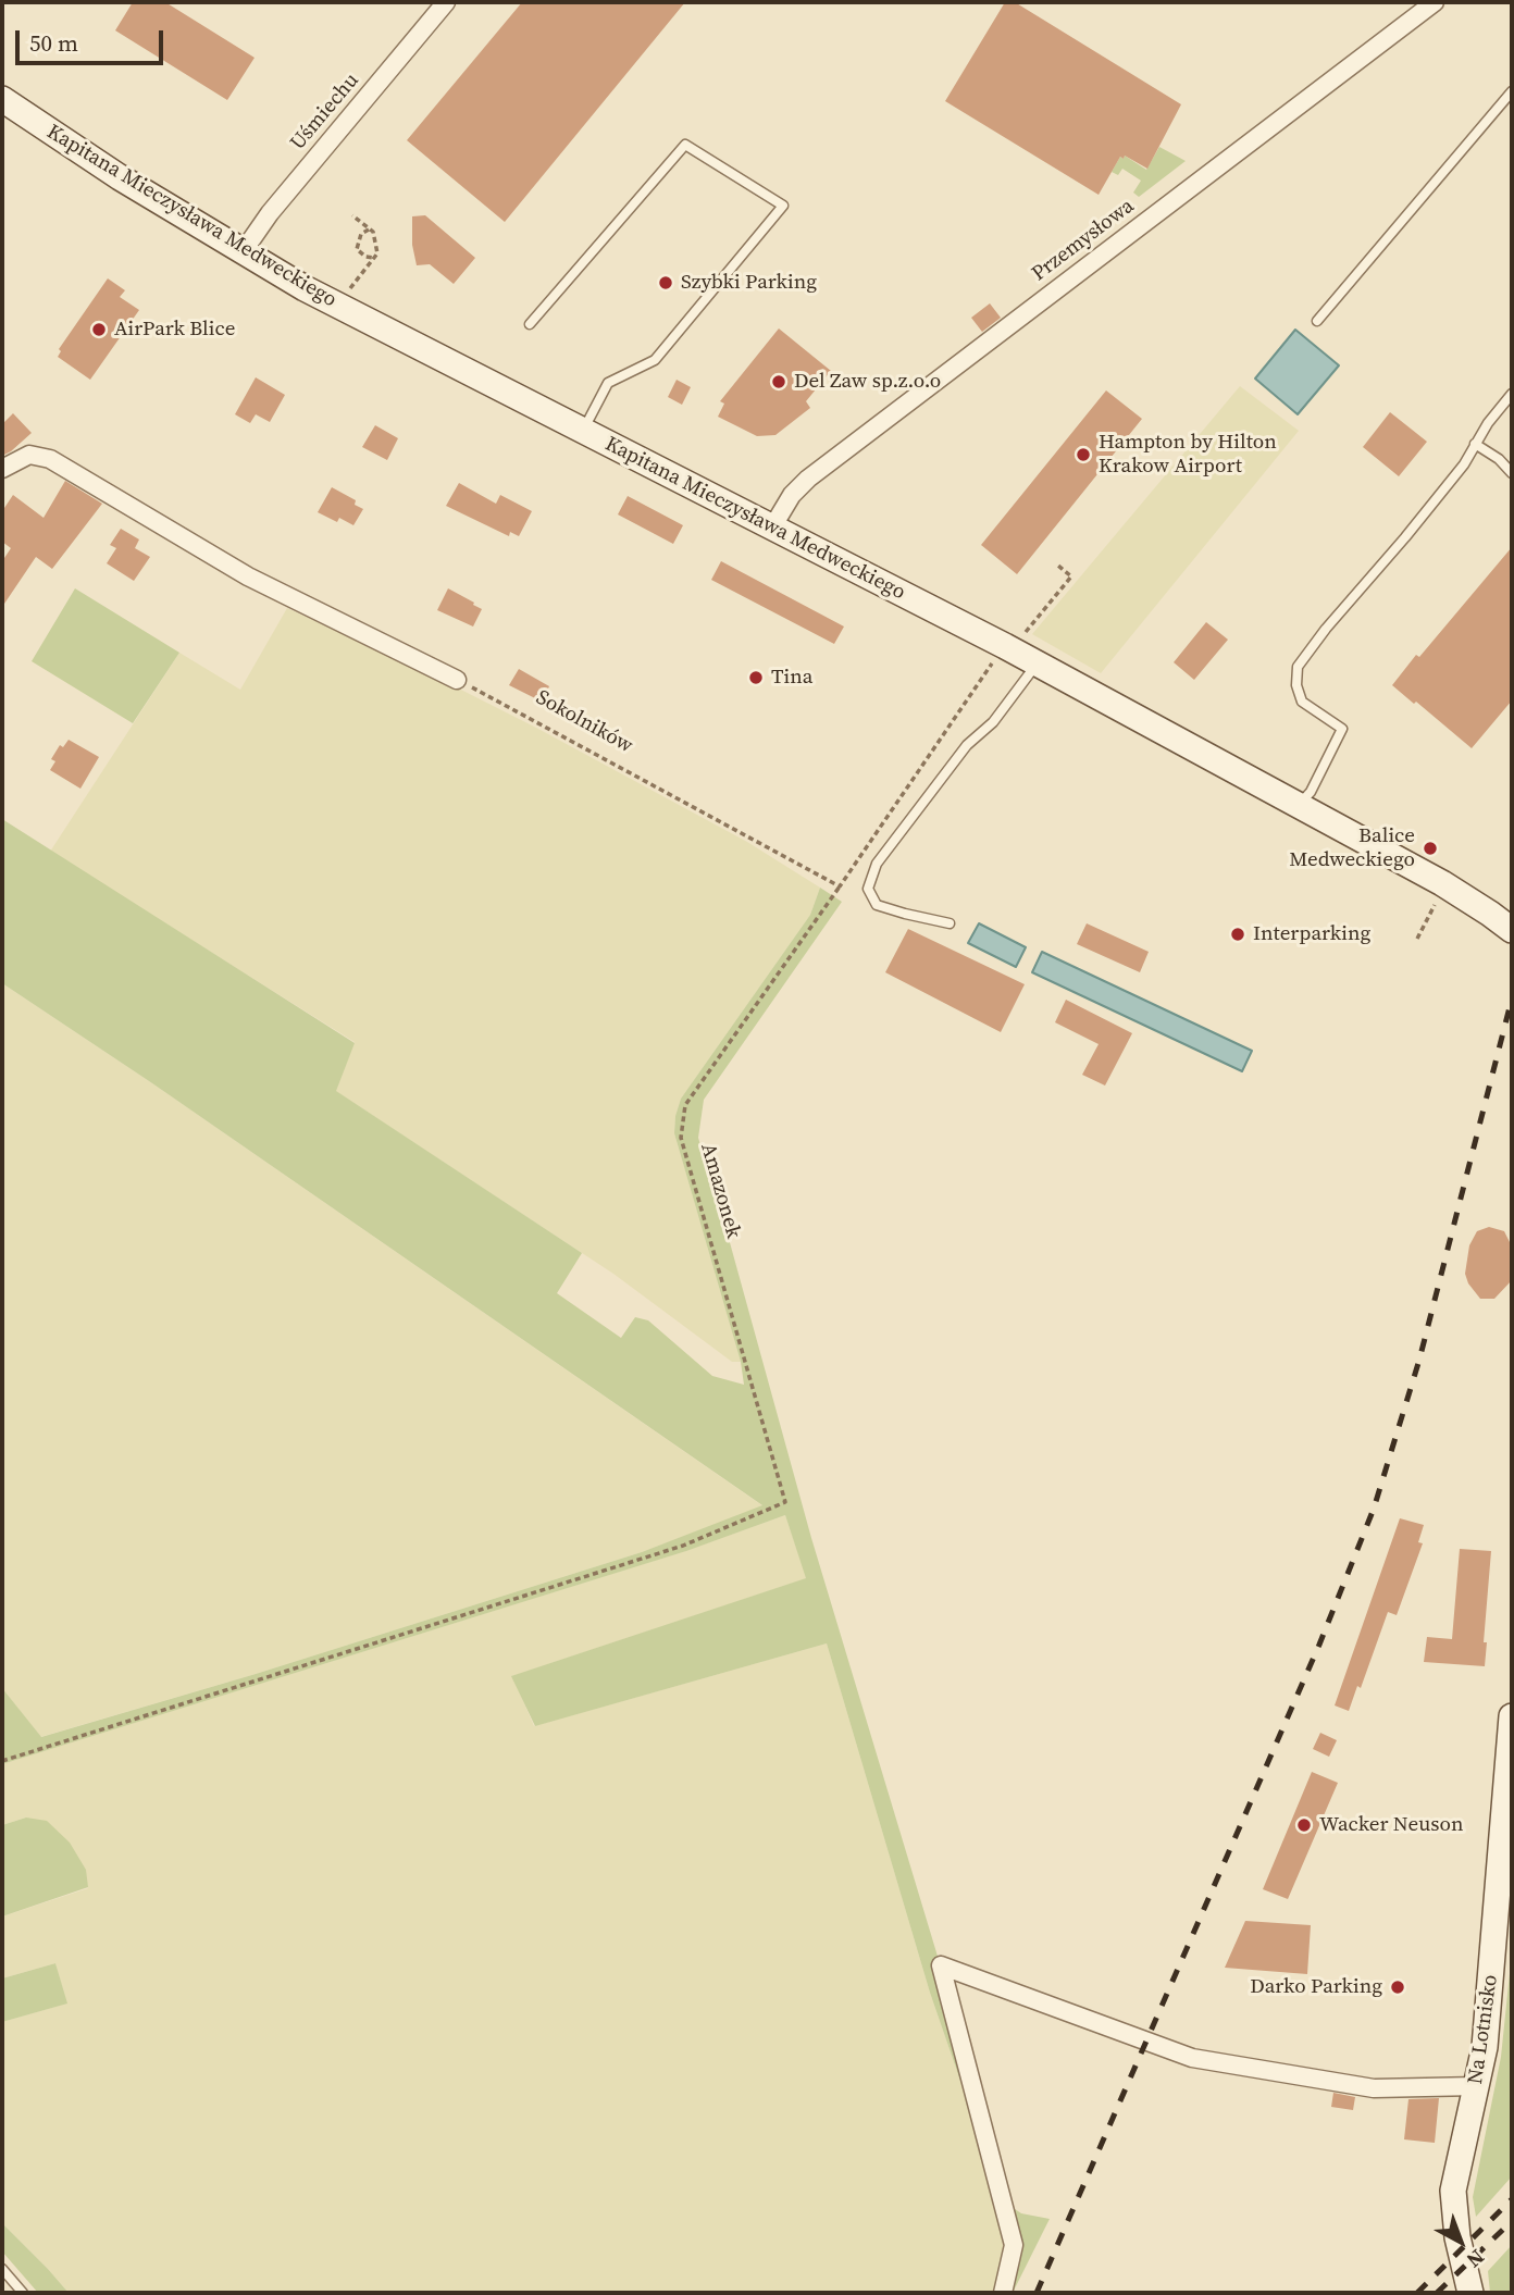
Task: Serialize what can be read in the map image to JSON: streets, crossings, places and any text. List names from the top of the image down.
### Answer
{
  "streets": {
    "main road": ["Kapitana Mieczysława Medweckiego", "Na Lotnisko"],
    "street": ["Uśmiechu", "Przemysłowa"],
    "path": ["Sokolników", "Amazonek"]
  },
  "crossings": [
    ["Uśmiechu", "Kapitana Mieczysława Medweckiego"],
    ["Kapitana Mieczysława Medweckiego", "Przemysłowa"],
    ["Sokolników", "Amazonek"]
  ],
  "places": [
    "Szybki Parking",
    "AirPark Blice",
    "Del Zaw sp.z.o.o",
    "Hampton by Hilton Krakow Airport",
    "Tina",
    "Balice Medweckiego",
    "Interparking",
    "Wacker Neuson",
    "Darko Parking"
  ],
  "scale_bar": "50 m",
  "north": "bottom right"
}
